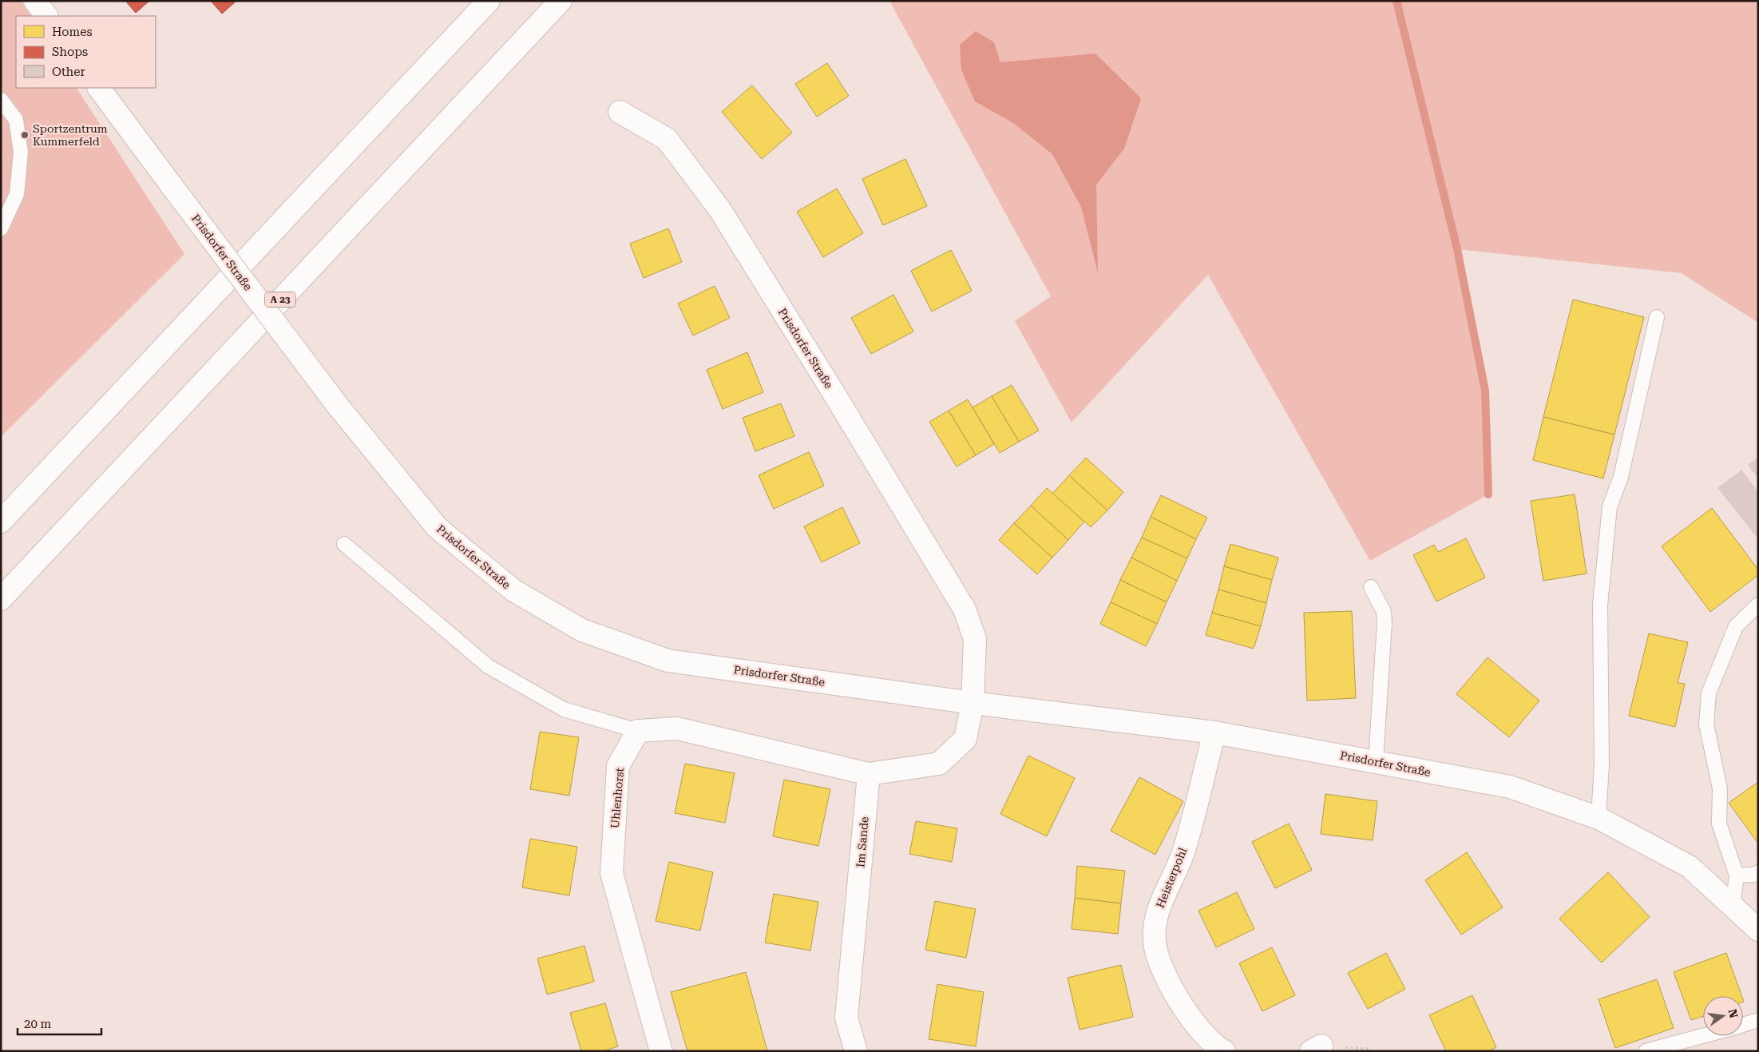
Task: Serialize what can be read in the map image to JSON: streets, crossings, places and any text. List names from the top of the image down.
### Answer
{
  "streets": {
    "main road": [
      "Prisdorfer Straße",
      "A 23",
      "Uhlenhorst",
      "Im Sande",
      "Heisterpohl"
    ]
  },
  "crossings": [
    ["Prisdorfer Straße", "Heisterpohl"]
  ],
  "places": ["Sportzentrum Kummerfeld"],
  "legend": ["Homes", "Shops", "Other"],
  "scale_bar": "20 m",
  "north": "right"
}
